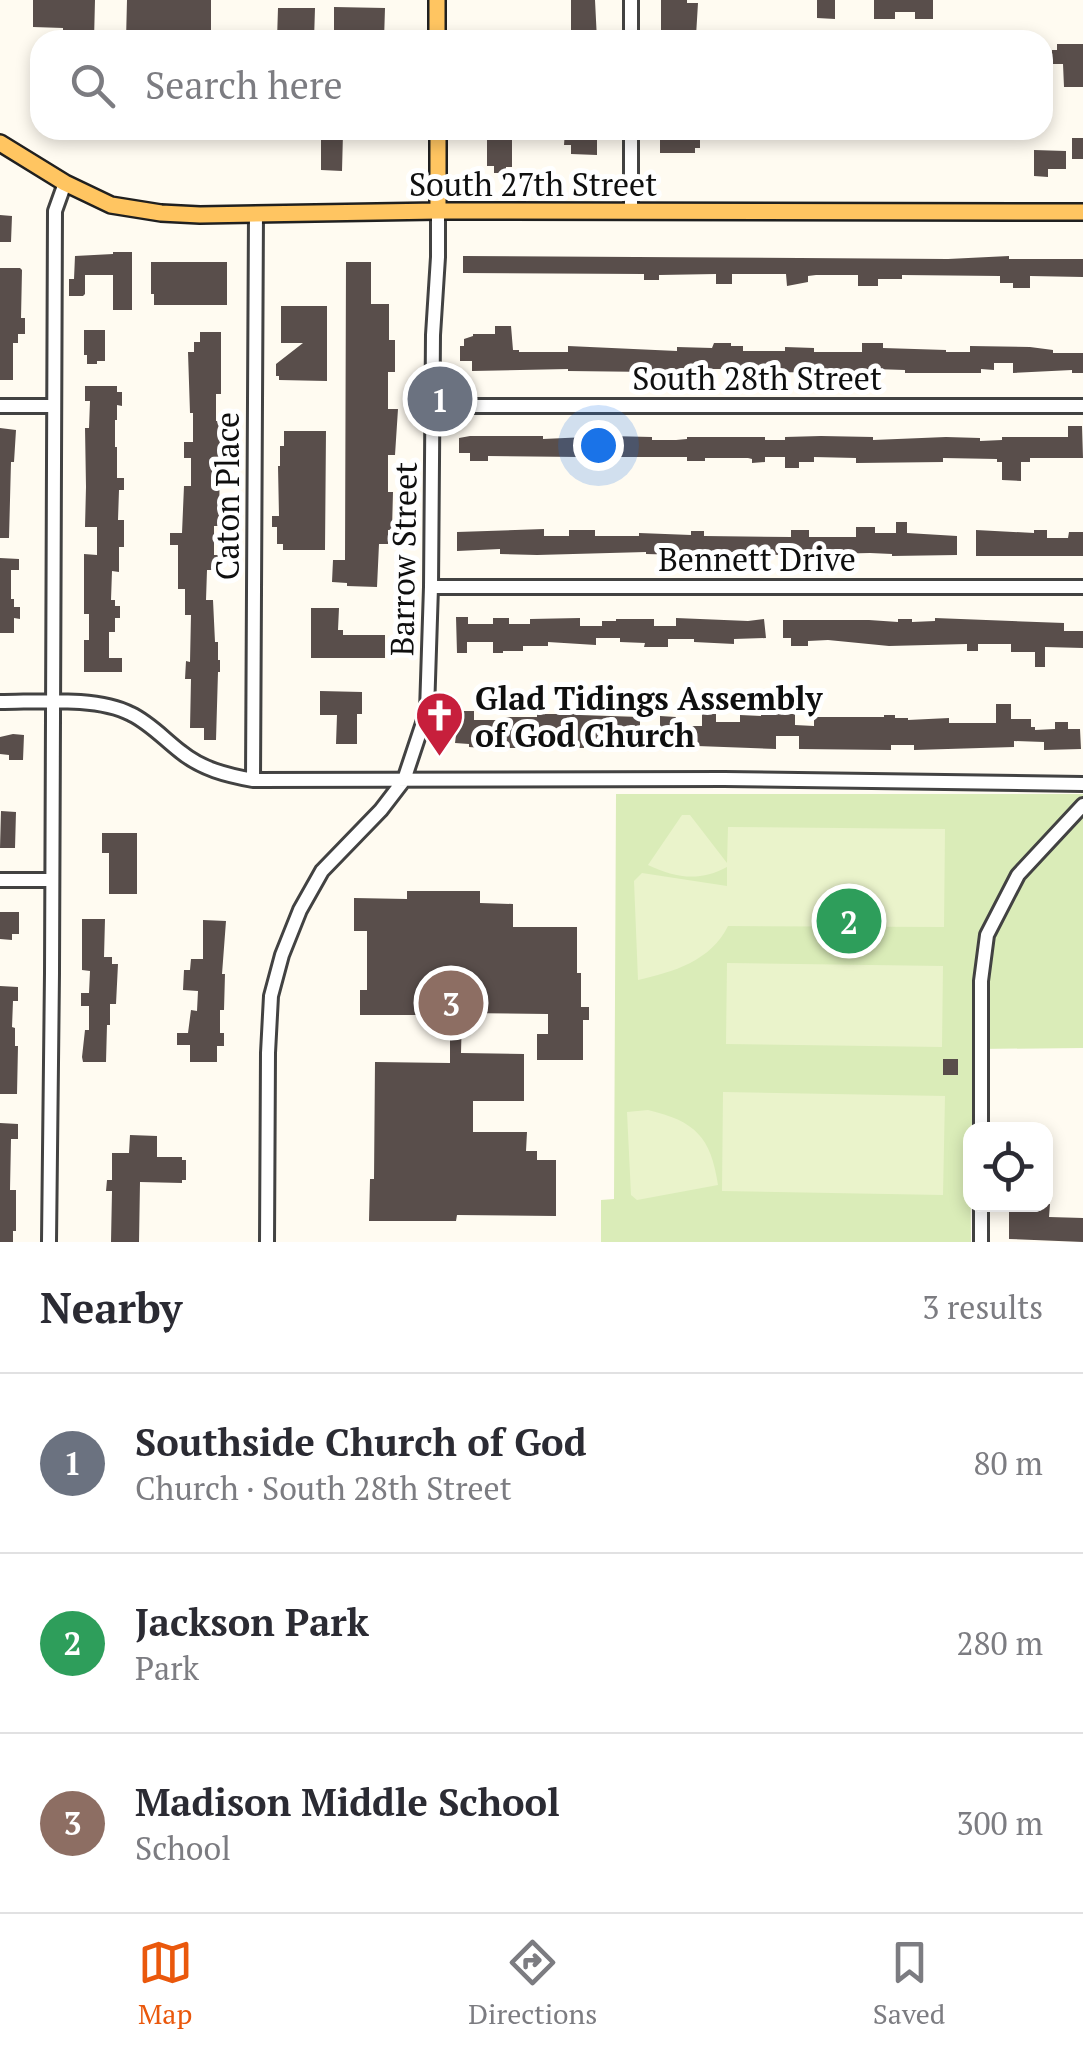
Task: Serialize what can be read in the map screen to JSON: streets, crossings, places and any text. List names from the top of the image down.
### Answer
{
  "streets": {
    "main road": ["South 27th Street", "Barrow Street"],
    "street": ["South 28th Street", "Caton Place", "Bennett Drive"]
  },
  "crossings": [
    ["South 27th Street", "Caton Place"],
    ["South 27th Street", "Barrow Street"],
    ["South 28th Street", "Barrow Street"],
    ["Barrow Street", "Bennett Drive"]
  ],
  "places": {
    "church": ["Glad Tidings Assembly of God Church"]
  },
  "page": {
    "search": "Search here",
    "pins": ["1", "2", "3"],
    "heading": ["Nearby", "3 results"],
    "list": [
      {
        "mark": "1",
        "name": "Southside Church of God",
        "note": "Church · South 28th Street",
        "value": "80 m"
      },
      {
        "mark": "2",
        "name": "Jackson Park",
        "note": "Park",
        "value": "280 m"
      },
      {
        "mark": "3",
        "name": "Madison Middle School",
        "note": "School",
        "value": "300 m"
      }
    ],
    "nav": ["Map", "Directions", "Saved"]
  }
}
